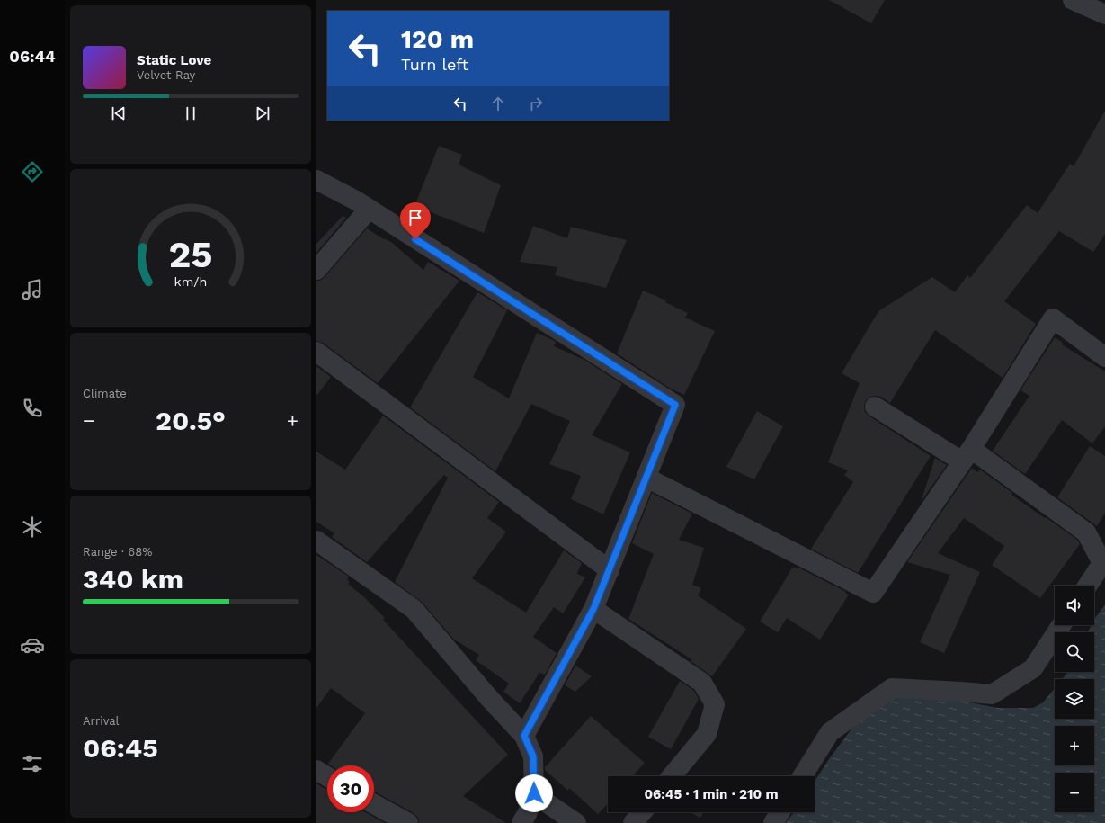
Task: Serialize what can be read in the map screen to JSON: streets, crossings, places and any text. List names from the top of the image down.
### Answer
{
  "page": {
    "tabs": "06:44",
    "turn": ["120 m", "Turn left"],
    "song": ["Static Love", "Velvet Ray"],
    "tile": [
      "Climate",
      ["Range · 68%", "340 km"],
      ["Arrival", "06:45"]
    ],
    "heat": ["−", "20.5°", "+"],
    "map_buttons": ["+", "−"],
    "limit": "30",
    "trip": "06:45 · 1 min · 210 m",
    "gauge": ["25", "km/h"]
  }
}
